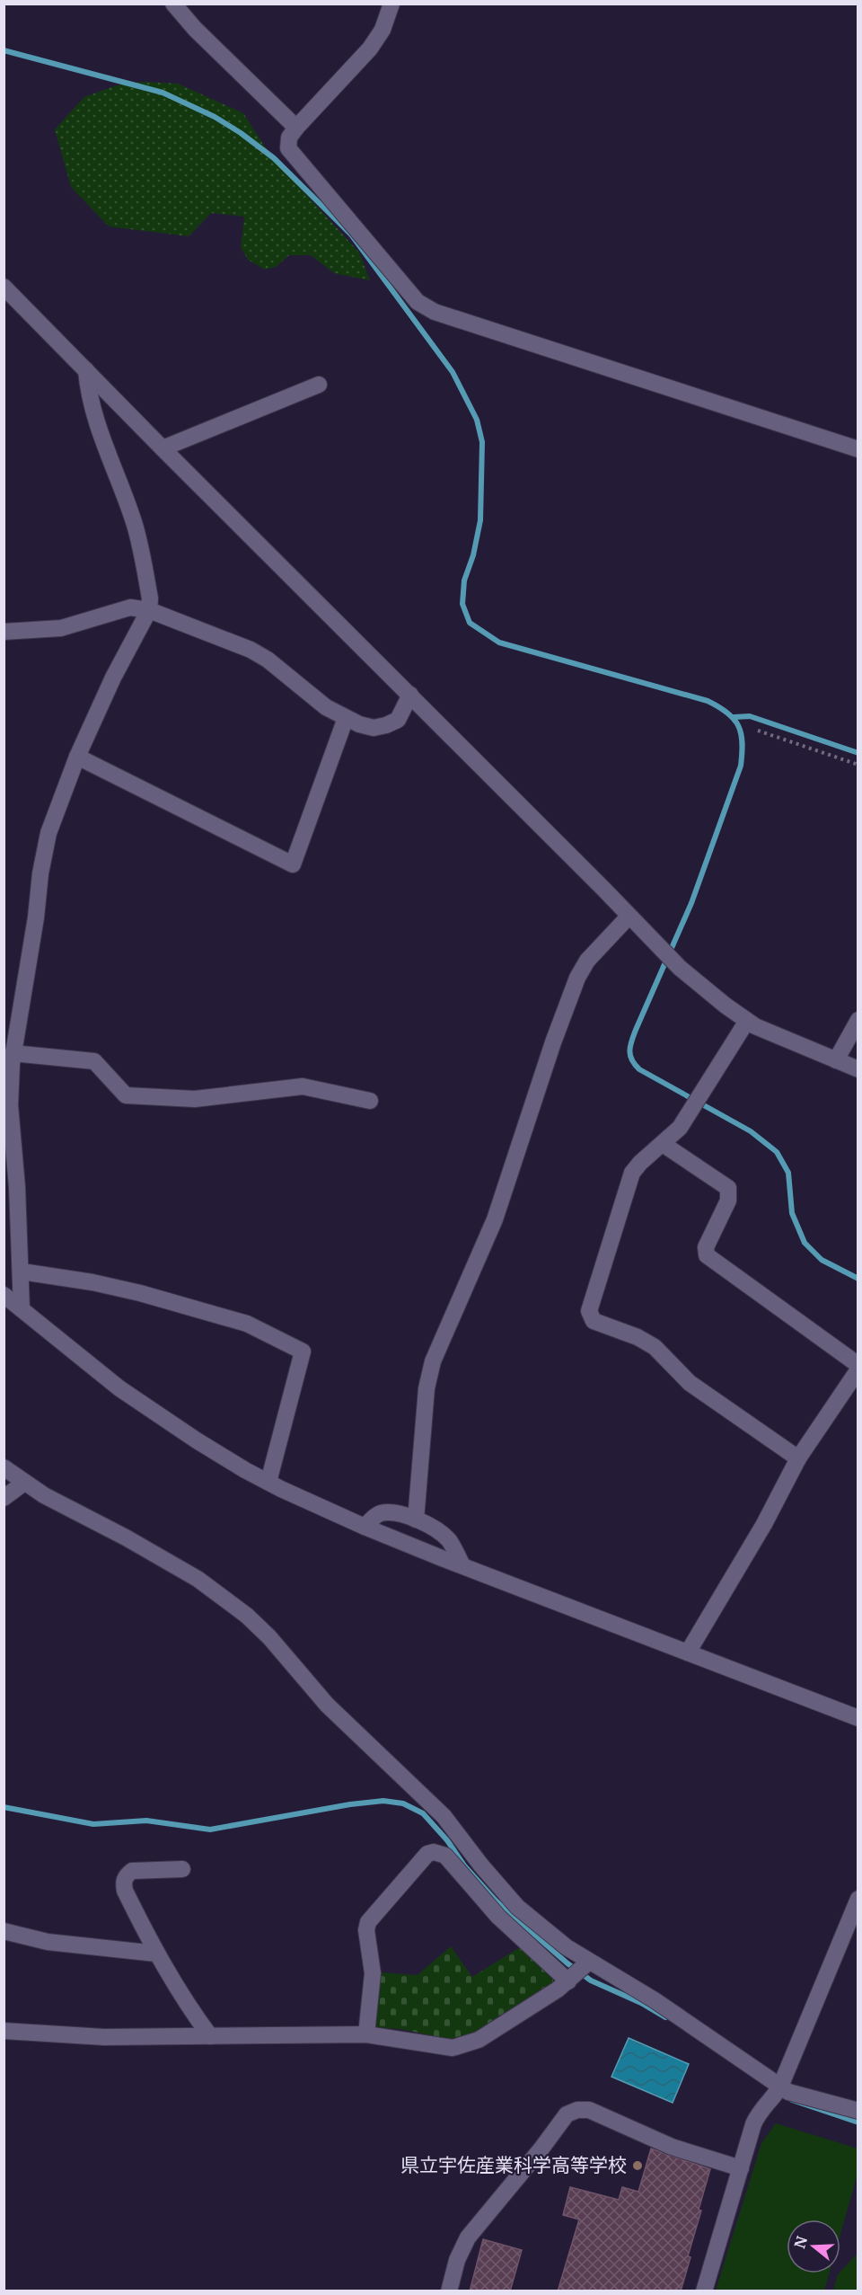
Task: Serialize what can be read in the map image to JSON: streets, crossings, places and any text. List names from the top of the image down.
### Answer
{
  "places": ["県立宇佐産業科学高等学校"],
  "north": "left"
}
